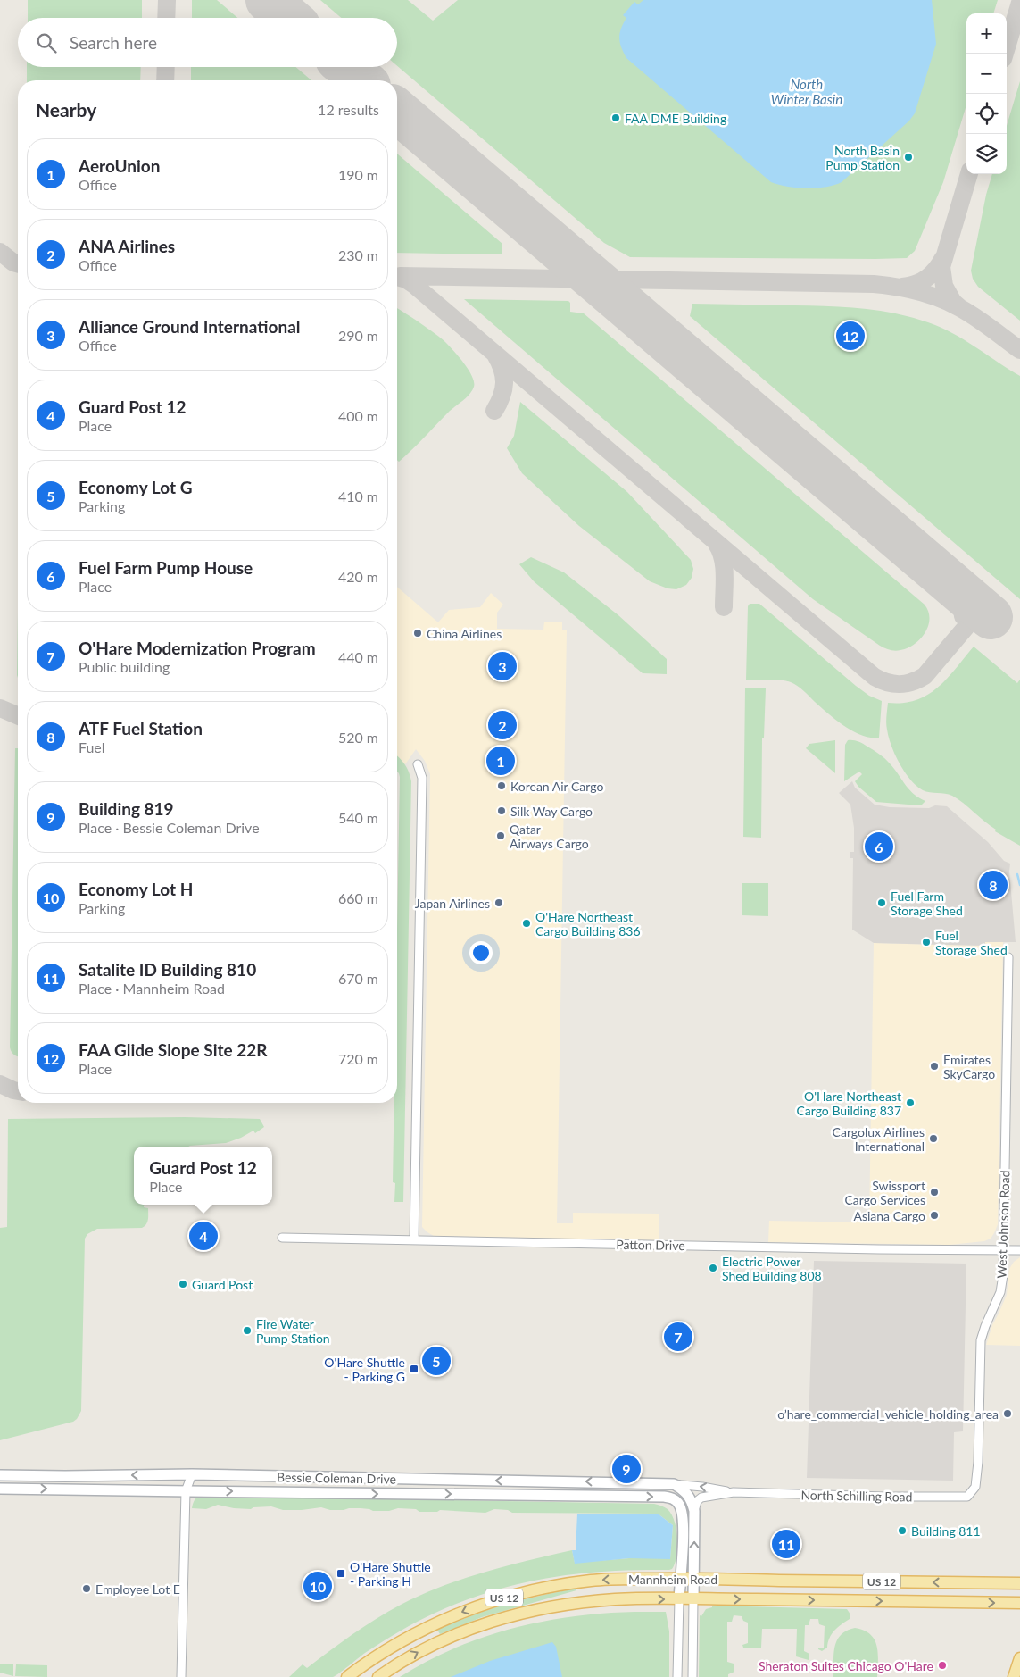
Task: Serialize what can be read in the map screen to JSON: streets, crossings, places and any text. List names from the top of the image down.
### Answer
{
  "streets": {
    "main road": ["Mannheim Road", "US 12"],
    "street": [
      "West Johnson Road",
      "Patton Drive",
      "Bessie Coleman Drive",
      "North Schilling Road"
    ]
  },
  "crossings": [
    ["West Johnson Road", "Patton Drive"],
    ["West Johnson Road", "North Schilling Road"],
    ["Bessie Coleman Drive", "North Schilling Road"],
    ["Bessie Coleman Drive", "Mannheim Road"]
  ],
  "water": ["North Winter Basin"],
  "places": {
    "other": [
      "FAA DME Building",
      "North Basin Pump Station",
      "China Airlines",
      "Korean Air Cargo",
      "Silk Way Cargo",
      "Qatar Airways Cargo",
      "Japan Airlines",
      "Fuel Farm Storage Shed",
      "O'Hare Northeast Cargo Building 836",
      "Fuel Storage Shed",
      "Emirates SkyCargo",
      "O'Hare Northeast Cargo Building 837",
      "Cargolux Airlines International",
      "Swissport Cargo Services",
      "Asiana Cargo",
      "Electric Power Shed Building 808",
      "Guard Post",
      "Fire Water Pump Station",
      "o’hare_commercial_vehicle_holding_area",
      "Building 811",
      "Employee Lot E",
      "Sheraton Suites Chicago O'Hare"
    ],
    "transit": ["O'Hare Shuttle - Parking G", "O'Hare Shuttle - Parking H"]
  },
  "page": {
    "map_buttons": ["+", "−"],
    "search": "Search here",
    "heading": ["Nearby", "12 results"],
    "list": [
      {
        "mark": "1",
        "name": "AeroUnion",
        "note": "Office",
        "value": "190 m"
      },
      {
        "mark": "2",
        "name": "ANA Airlines",
        "note": "Office",
        "value": "230 m"
      },
      {
        "mark": "3",
        "name": "Alliance Ground International",
        "note": "Office",
        "value": "290 m"
      },
      {
        "mark": "4",
        "name": "Guard Post 12",
        "note": "Place",
        "value": "400 m"
      },
      {
        "mark": "5",
        "name": "Economy Lot G",
        "note": "Parking",
        "value": "410 m"
      },
      {
        "mark": "6",
        "name": "Fuel Farm Pump House",
        "note": "Place",
        "value": "420 m"
      },
      {
        "mark": "7",
        "name": "O'Hare Modernization Program",
        "note": "Public building",
        "value": "440 m"
      },
      {
        "mark": "8",
        "name": "ATF Fuel Station",
        "note": "Fuel",
        "value": "520 m"
      },
      {
        "mark": "9",
        "name": "Building 819",
        "note": "Place · Bessie Coleman Drive",
        "value": "540 m"
      },
      {
        "mark": "10",
        "name": "Economy Lot H",
        "note": "Parking",
        "value": "660 m"
      },
      {
        "mark": "11",
        "name": "Satalite ID Building 810",
        "note": "Place · Mannheim Road",
        "value": "670 m"
      },
      {
        "mark": "12",
        "name": "FAA Glide Slope Site 22R",
        "note": "Place",
        "value": "720 m"
      }
    ],
    "pins": [
      "12",
      "3",
      "2",
      "1",
      "6",
      "8",
      "4",
      "7",
      "5",
      "9",
      "11",
      "10"
    ],
    "popup": ["Guard Post 12", "Place"]
  }
}
